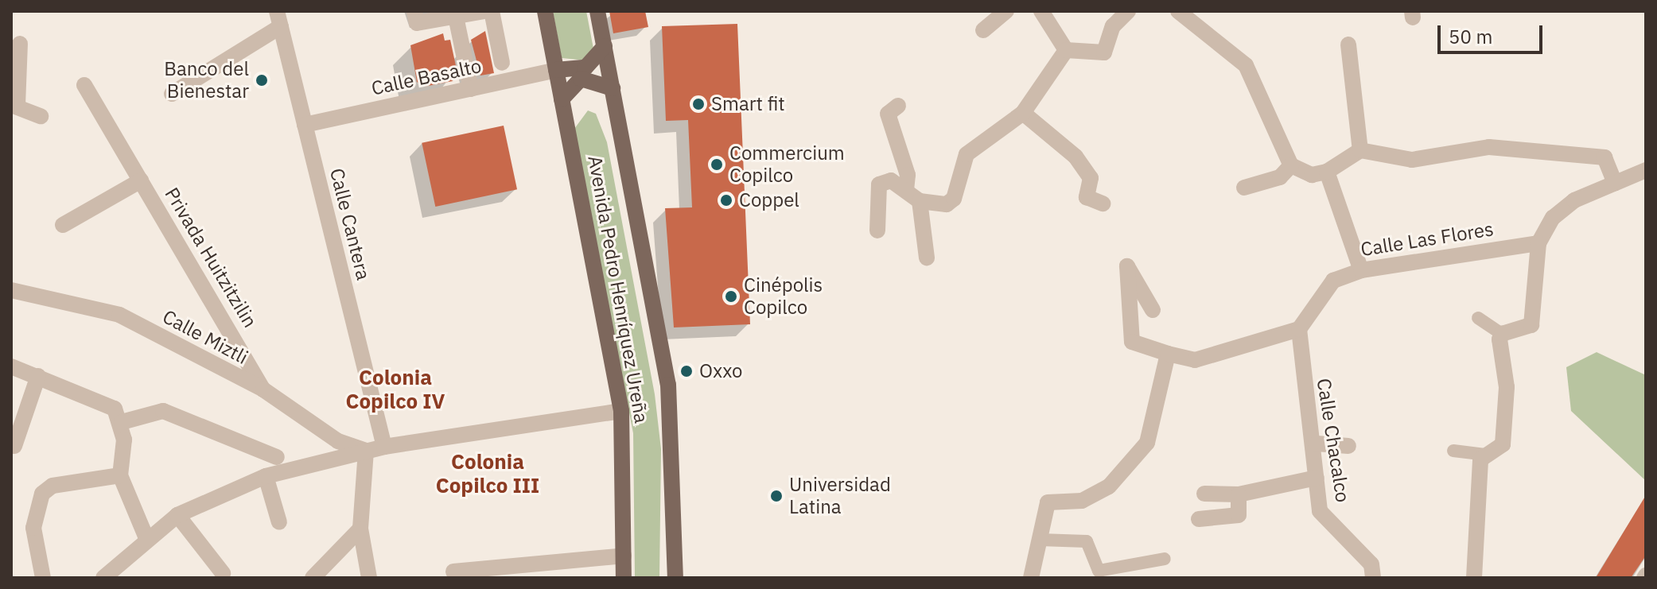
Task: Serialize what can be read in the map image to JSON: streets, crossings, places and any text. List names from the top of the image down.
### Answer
{
  "streets": {
    "main road": ["Avenida Pedro Henríquez Ureña"],
    "street": [
      "Calle Basalto",
      "Calle Cantera",
      "Calle Las Flores",
      "Privada Huitzitzilin",
      "Calle Miztli",
      "Calle Chacalco"
    ]
  },
  "crossings": [
    ["Calle Basalto", "Calle Cantera"],
    ["Calle Basalto", "Avenida Pedro Henríquez Ureña"],
    ["Calle Las Flores", "Calle Chacalco"],
    ["Privada Huitzitzilin", "Calle Miztli"]
  ],
  "districts": ["Colonia Copilco IV", "Colonia Copilco III"],
  "places": [
    "Banco del Bienestar",
    "Smart fit",
    "Commercium Copilco",
    "Coppel",
    "Cinépolis Copilco",
    "Oxxo",
    "Universidad Latina"
  ],
  "scale_bar": "50 m"
}
